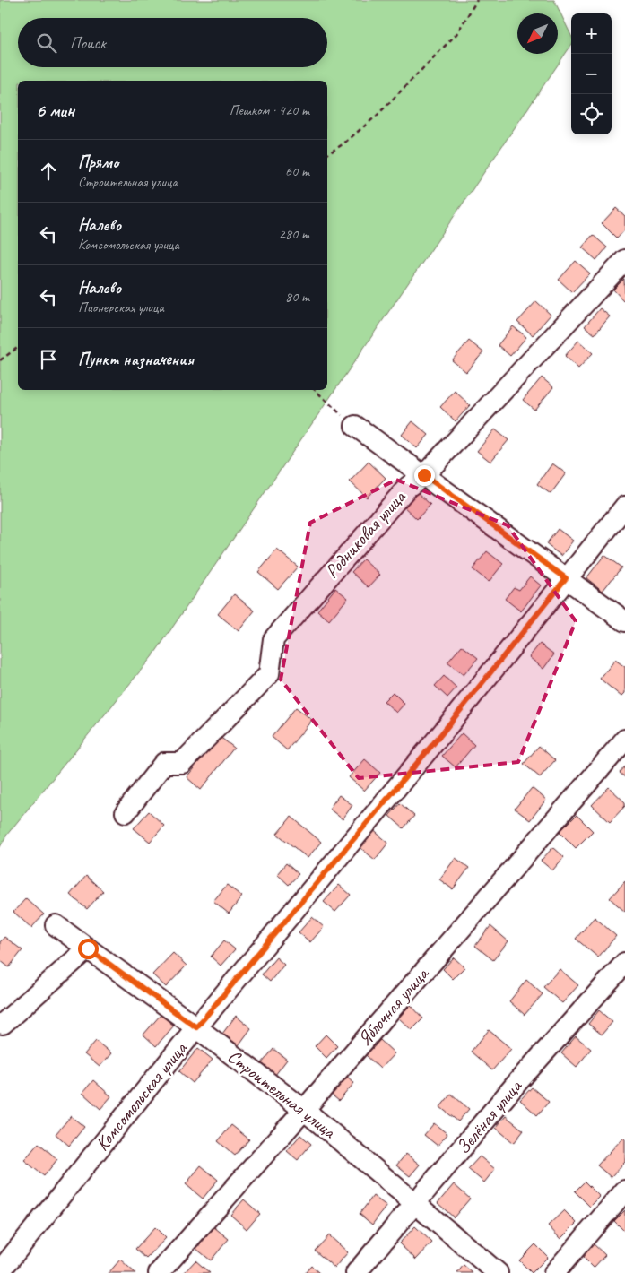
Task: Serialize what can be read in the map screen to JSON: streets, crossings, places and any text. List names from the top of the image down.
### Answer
{
  "streets": {
    "street": [
      "Родниковая улица",
      "Яблочная улица",
      "Строительная улица",
      "Комсомольская улица",
      "Зелёная улица"
    ]
  },
  "crossings": [
    ["Яблочная улица", "Строительная улица"],
    ["Строительная улица", "Комсомольская улица"],
    ["Строительная улица", "Зелёная улица"]
  ],
  "north": "bottom left",
  "page": {
    "map_buttons": ["+", "−"],
    "search": "Поиск",
    "heading": ["6 мин", "Пешком · 420 m"],
    "list": [
      ["Прямо", "Строительная улица", "60 m"],
      ["Налево", "Комсомольская улица", "280 m"],
      ["Налево", "Пионерская улица", "80 m"],
      "Пункт назначения"
    ]
  }
}
